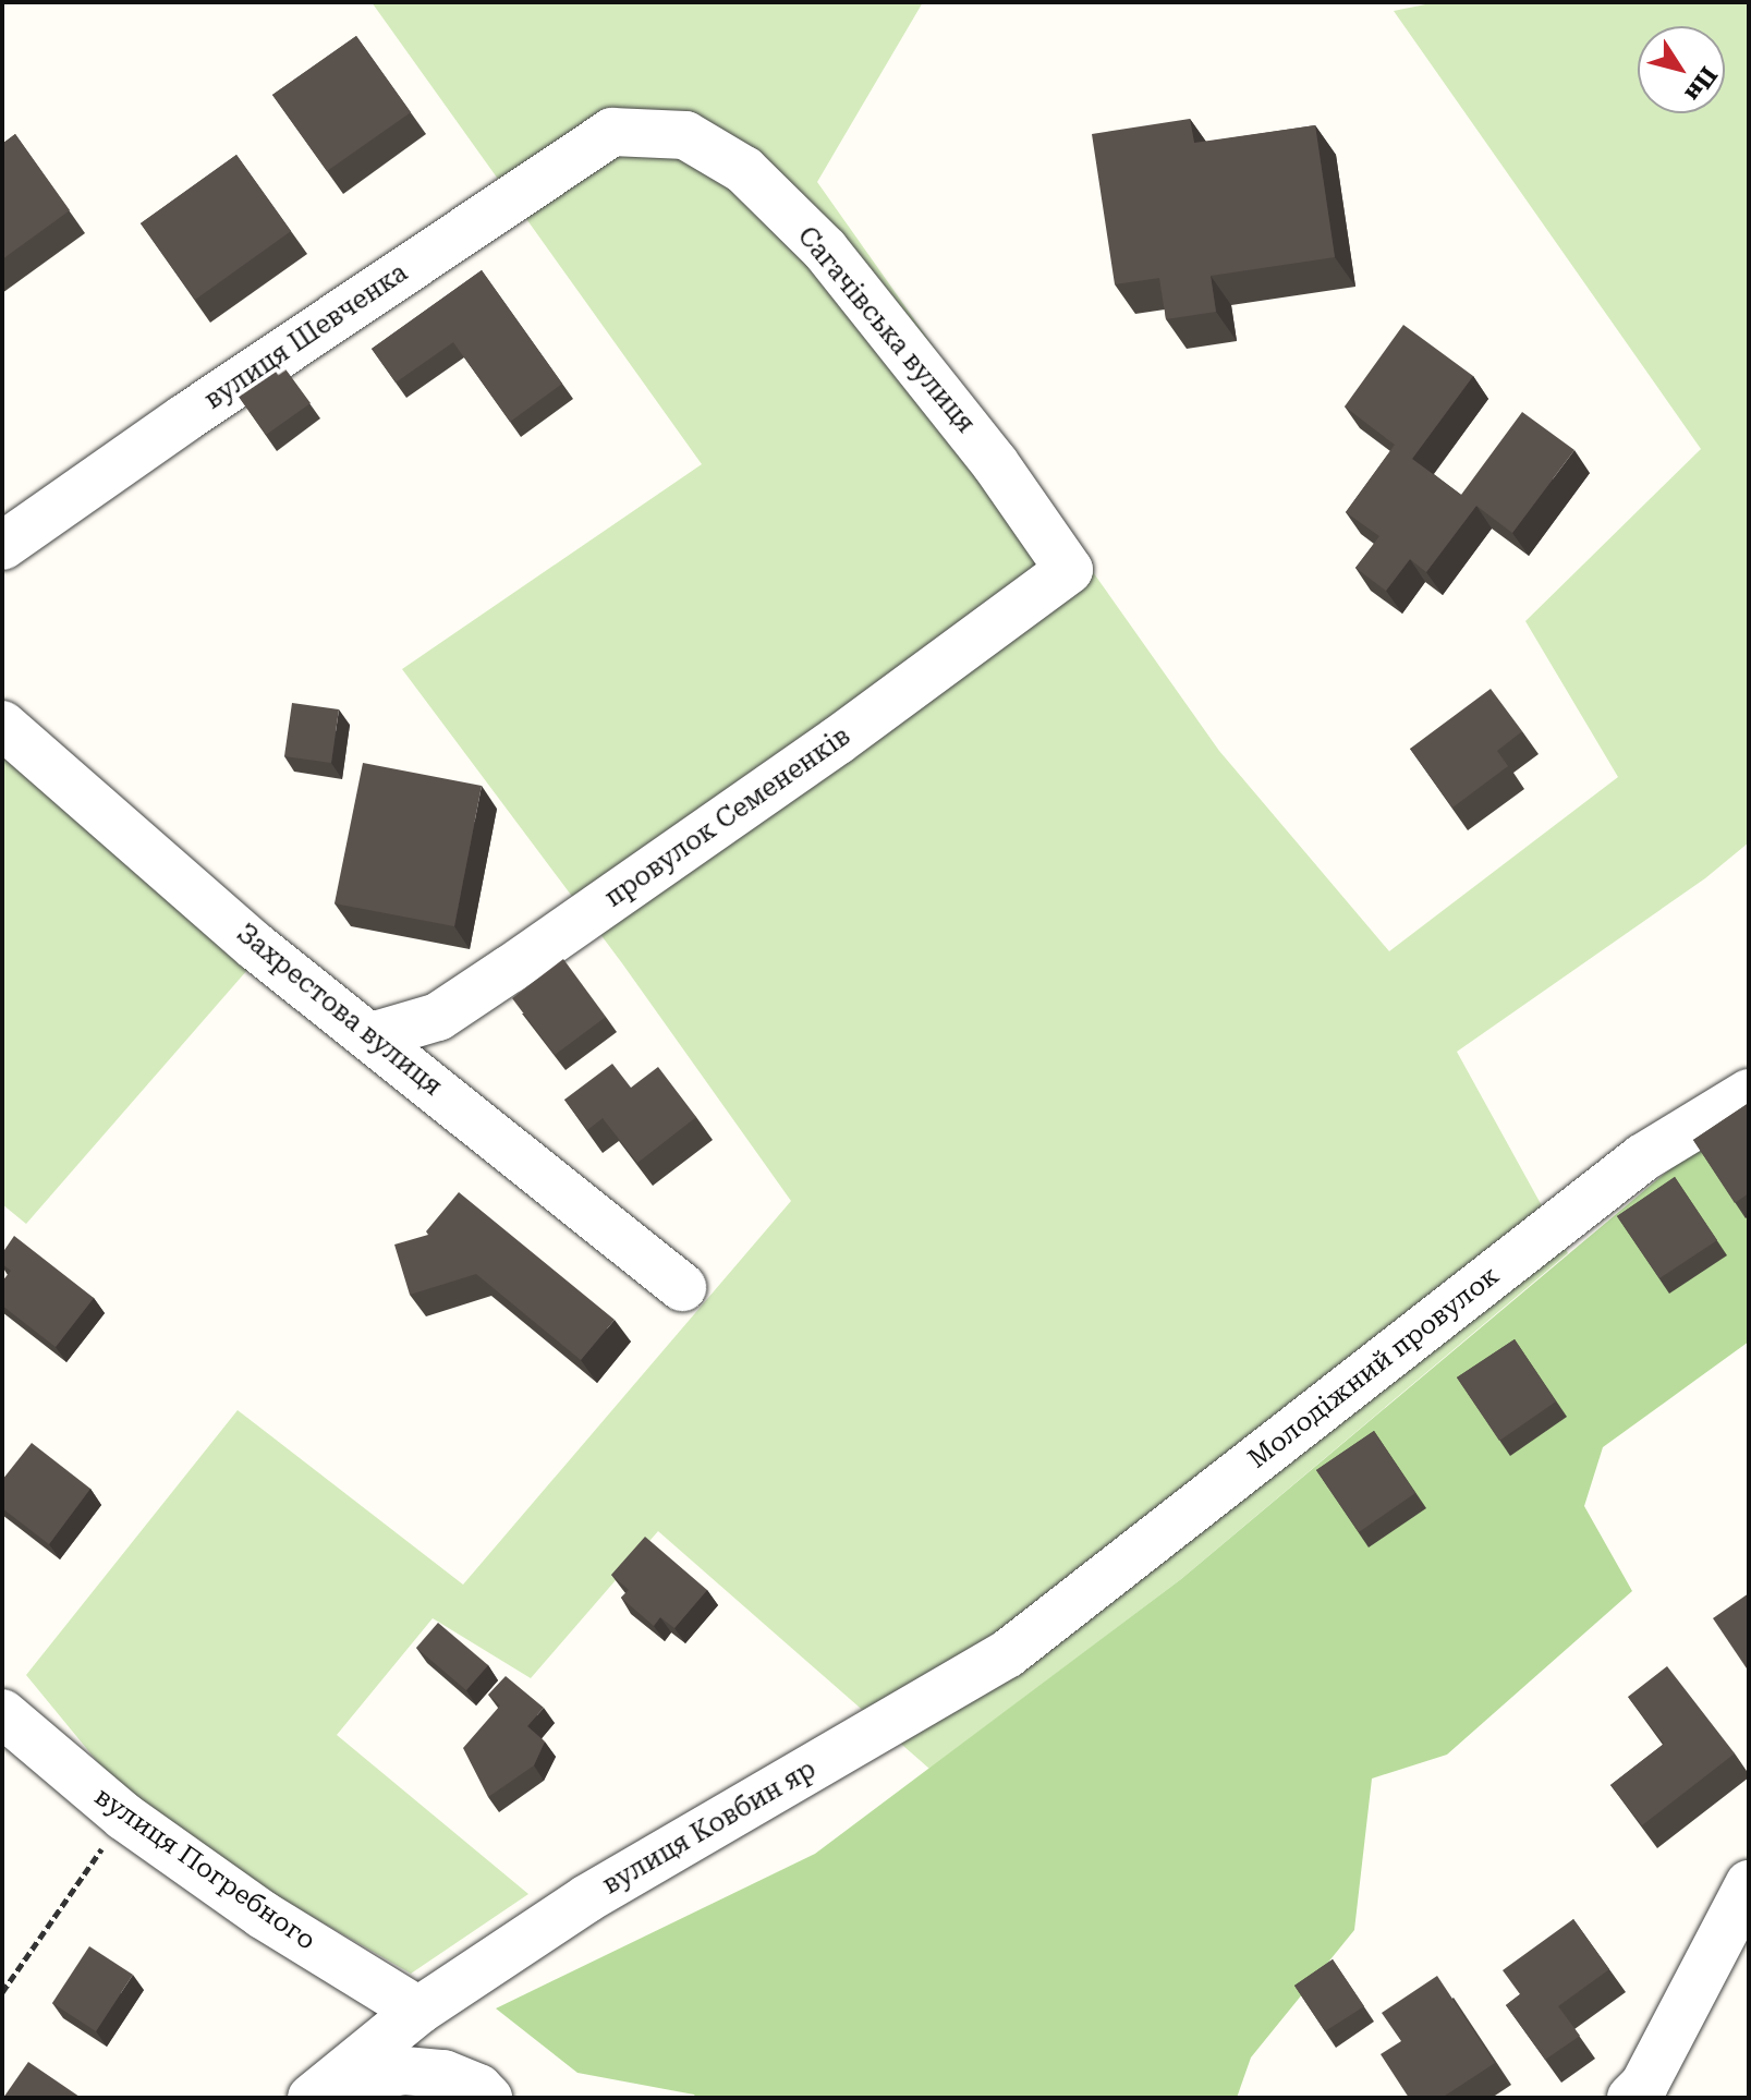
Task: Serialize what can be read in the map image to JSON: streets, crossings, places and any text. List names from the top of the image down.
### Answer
{
  "streets": {
    "street": [
      "Сагачівська вулиця",
      "вулиця Шевченка",
      "провулок Семененків",
      "Захрестова вулиця",
      "Молодіжний провулок",
      "вулиця Ковбин яр",
      "вулиця Погребного"
    ]
  },
  "crossings": [
    ["Сагачівська вулиця", "вулиця Шевченка"],
    ["Сагачівська вулиця", "провулок Семененків"],
    ["провулок Семененків", "Захрестова вулиця"],
    ["Молодіжний провулок", "вулиця Ковбин яр"],
    ["вулиця Ковбин яр", "вулиця Погребного"]
  ],
  "north": "bottom right"
}
